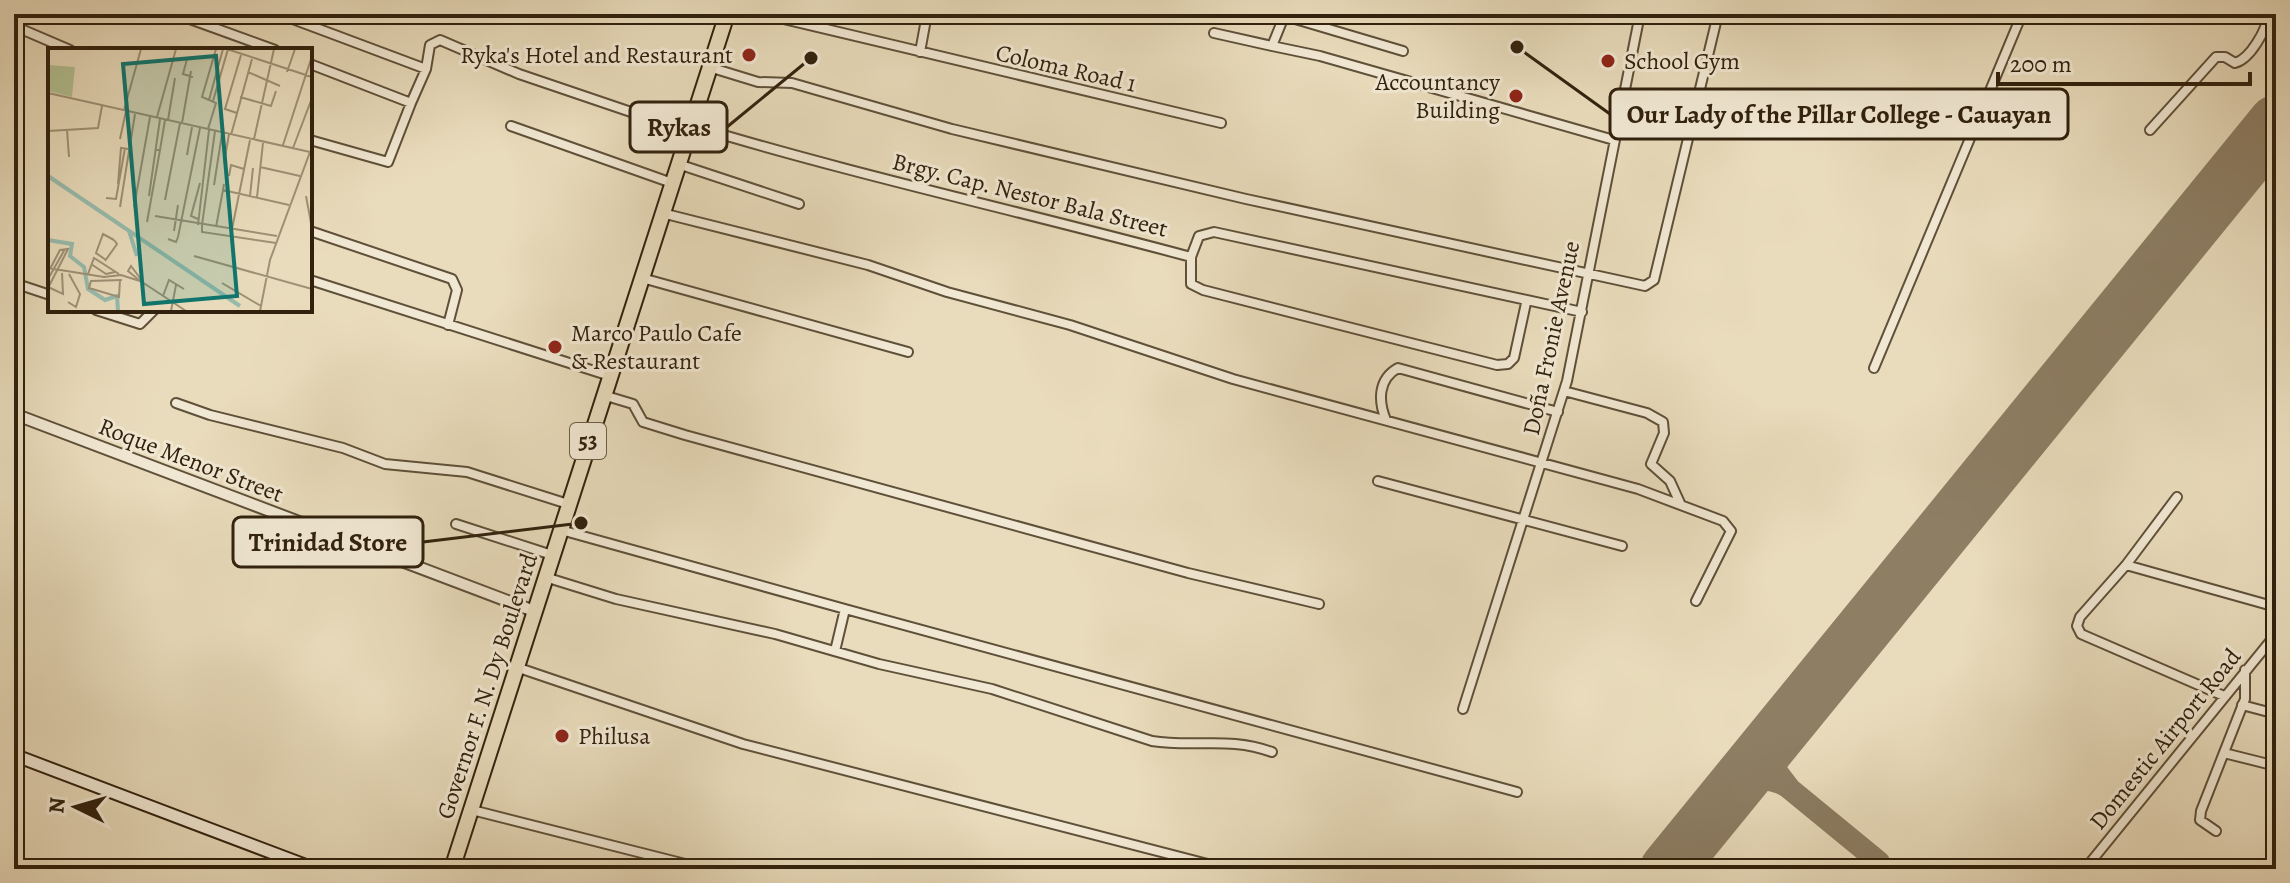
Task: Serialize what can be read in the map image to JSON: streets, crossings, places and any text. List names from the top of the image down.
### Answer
{
  "streets": {
    "highway": ["53", "Governor F. N. Dy Boulevard"],
    "street": [
      "Coloma Road 1",
      "Brgy. Cap. Nestor Bala Street",
      "Doña Fronie Avenue",
      "Roque Menor Street",
      "Domestic Airport Road"
    ]
  },
  "crossings": [
    ["Brgy. Cap. Nestor Bala Street", "Doña Fronie Avenue"],
    ["Brgy. Cap. Nestor Bala Street", "Governor F. N. Dy Boulevard"],
    ["Roque Menor Street", "Governor F. N. Dy Boulevard"]
  ],
  "places": [
    "Our Lady of the Pillar College - Cauayan",
    "Ryka's Hotel and Restaurant",
    "Rykas",
    "School Gym",
    "Accountancy Building",
    "Marco Paulo Cafe & Restaurant",
    "Trinidad Store",
    "Philusa"
  ],
  "scale_bar": "200 m",
  "north": "left"
}
